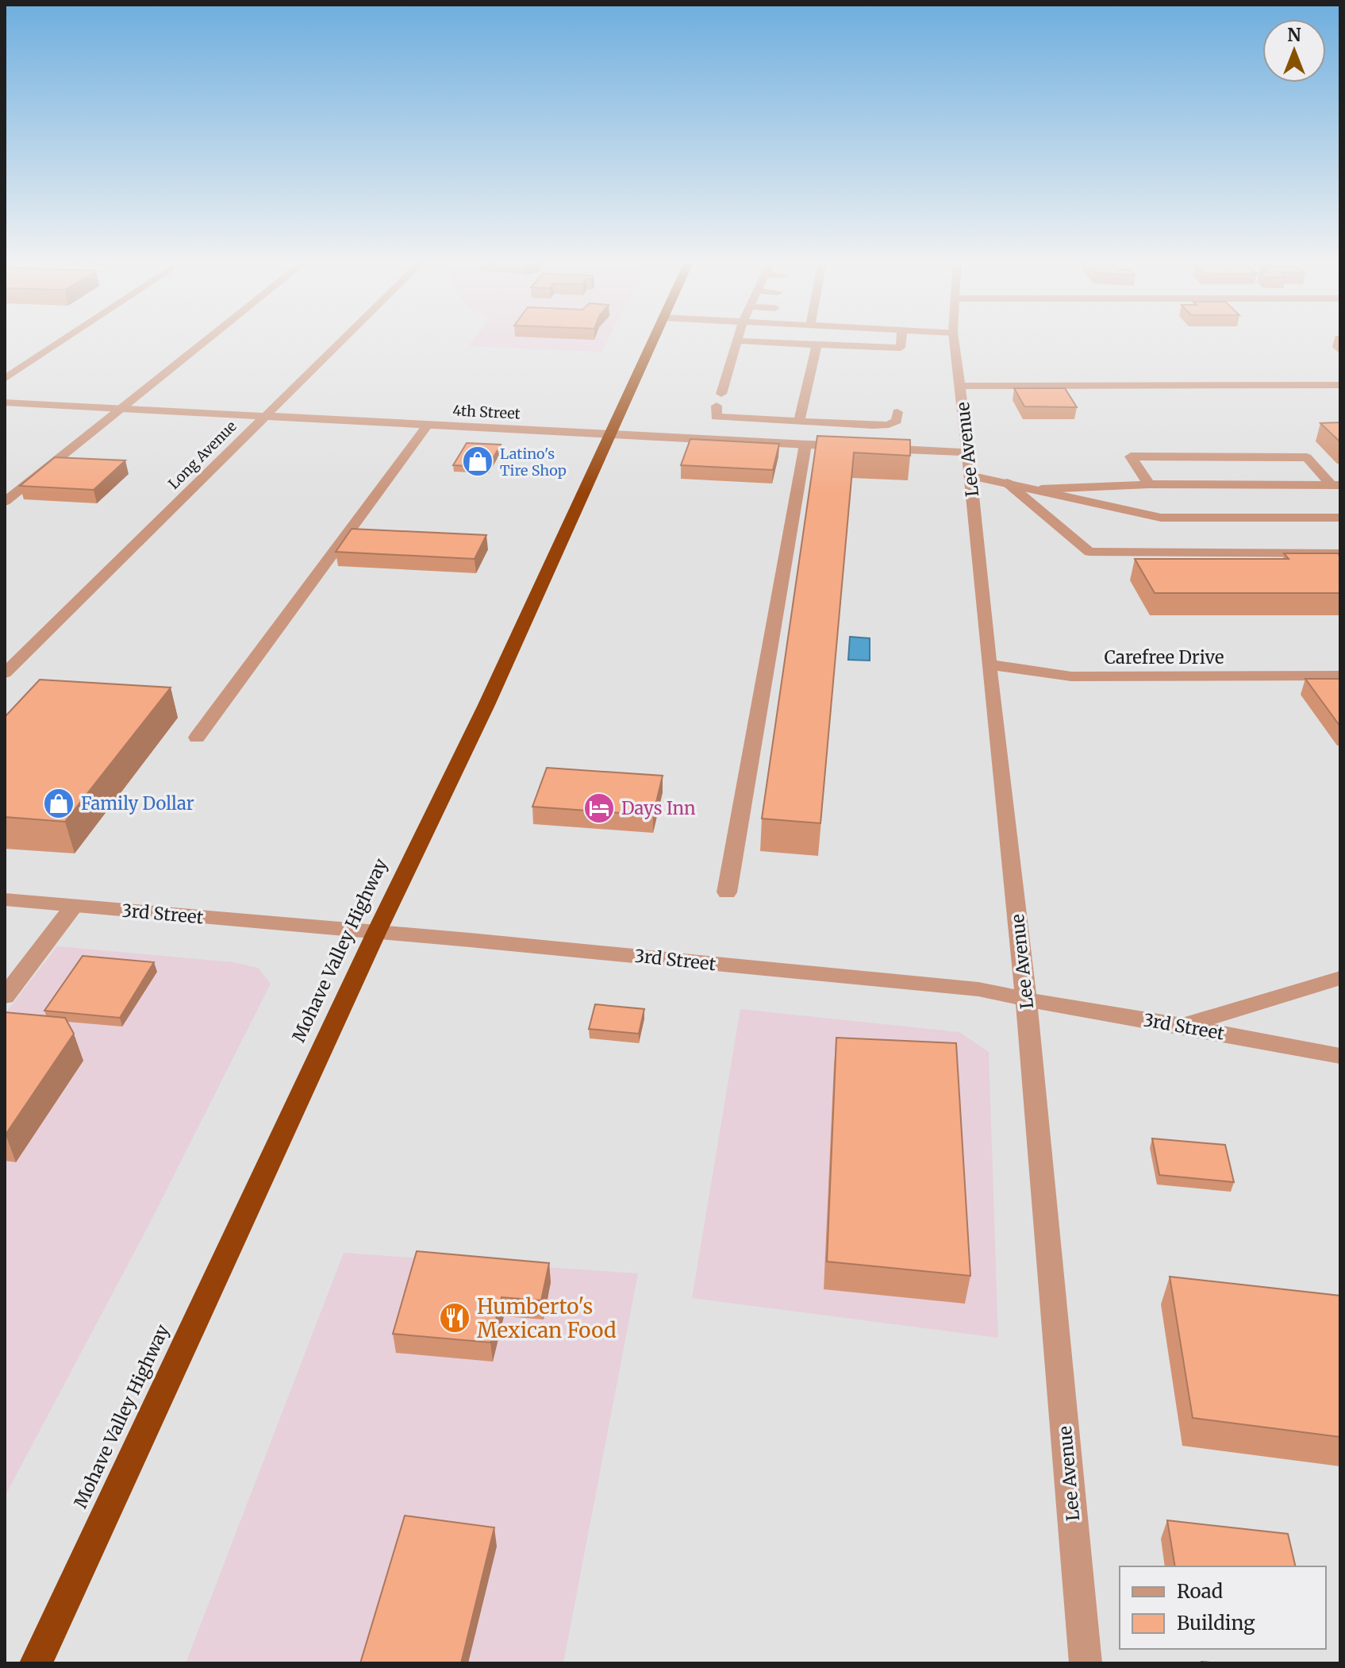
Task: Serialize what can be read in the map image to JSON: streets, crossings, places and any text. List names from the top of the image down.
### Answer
{
  "streets": {
    "highway": ["Mohave Valley Highway"],
    "street": [
      "4th Street",
      "Lee Avenue",
      "Long Avenue",
      "Carefree Drive",
      "3rd Street"
    ]
  },
  "crossings": [
    ["4th Street", "Lee Avenue"],
    ["4th Street", "Long Avenue"],
    ["4th Street", "Mohave Valley Highway"],
    ["Lee Avenue", "Carefree Drive"],
    ["Lee Avenue", "3rd Street"],
    ["3rd Street", "Mohave Valley Highway"]
  ],
  "places": {
    "shop": ["Latino's Tire Shop", "Family Dollar"],
    "hotel": ["Days Inn"],
    "restaurant": ["Humberto's Mexican Food"]
  },
  "legend": ["Road", "Building"],
  "north": "top"
}
